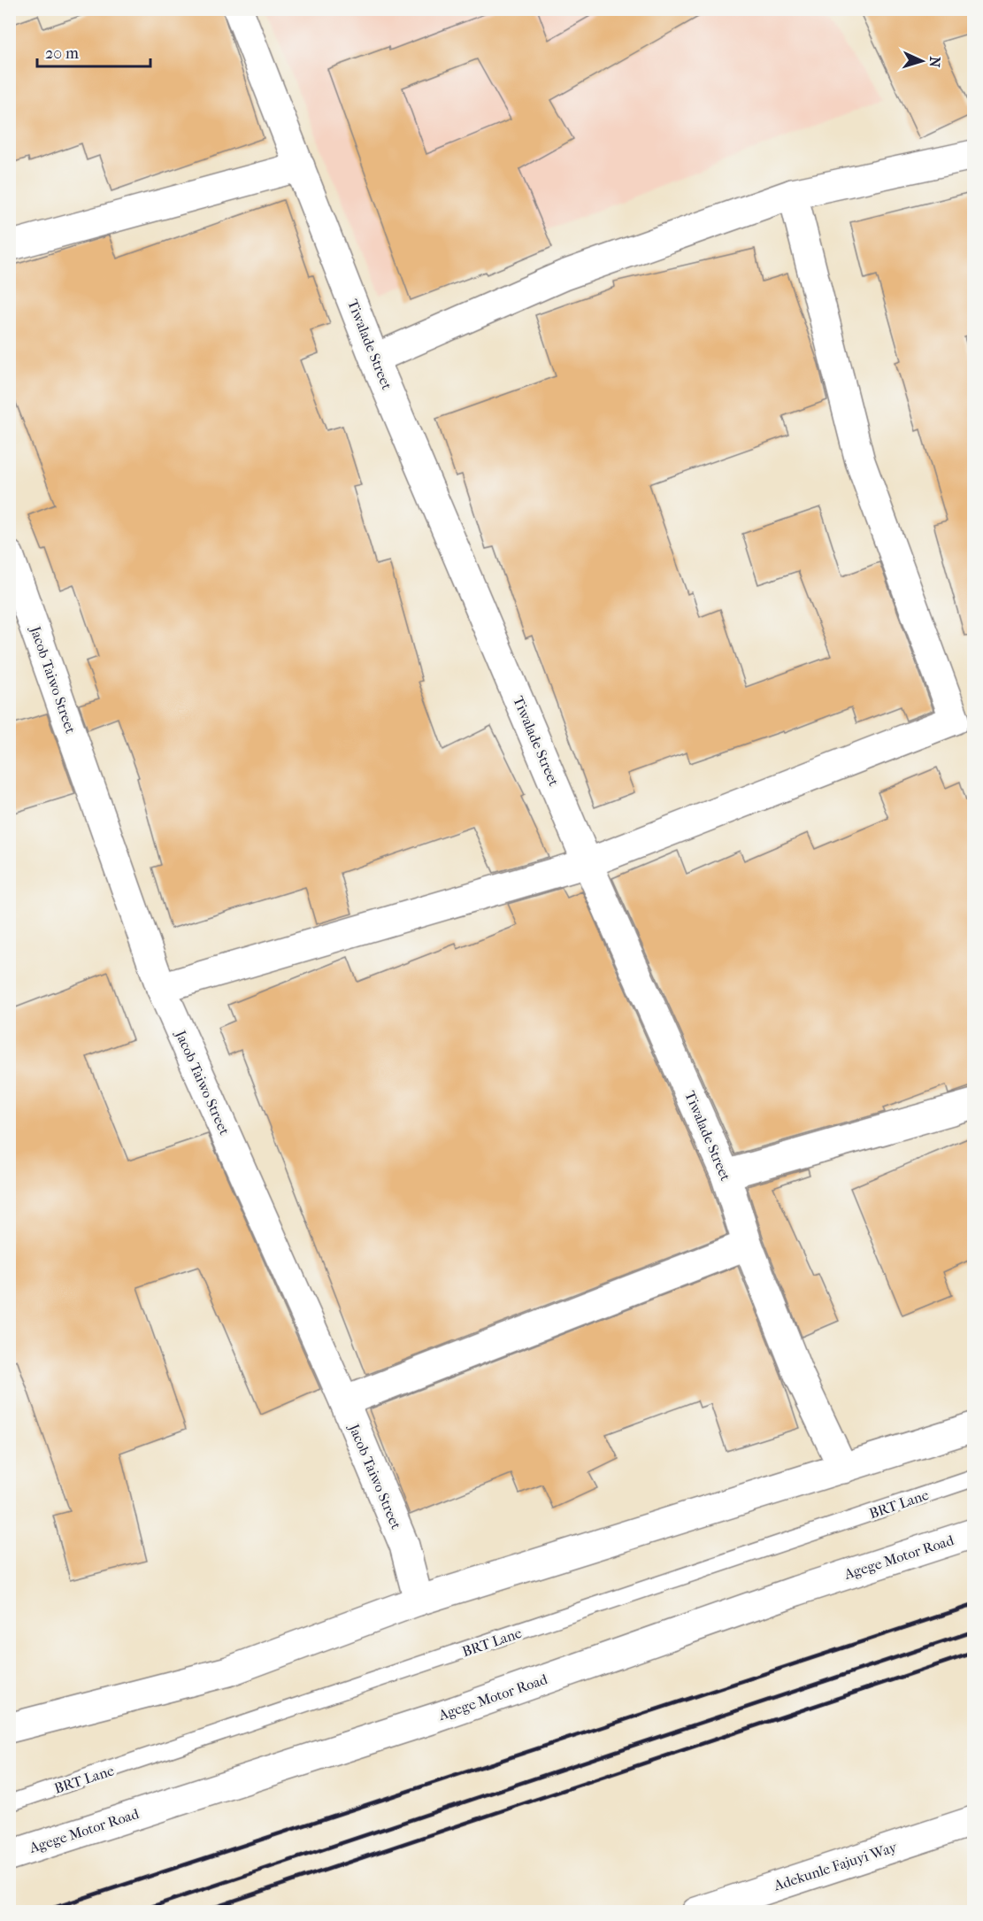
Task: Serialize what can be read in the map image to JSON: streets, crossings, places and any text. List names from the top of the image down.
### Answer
{
  "streets": {
    "main road": [
      "Tiwalade Street",
      "Jacob Taiwo Street",
      "Agege Motor Road",
      "Adekunle Fajuyi Way"
    ],
    "lane": ["BRT Lane"]
  },
  "scale_bar": "20 m",
  "north": "right"
}
